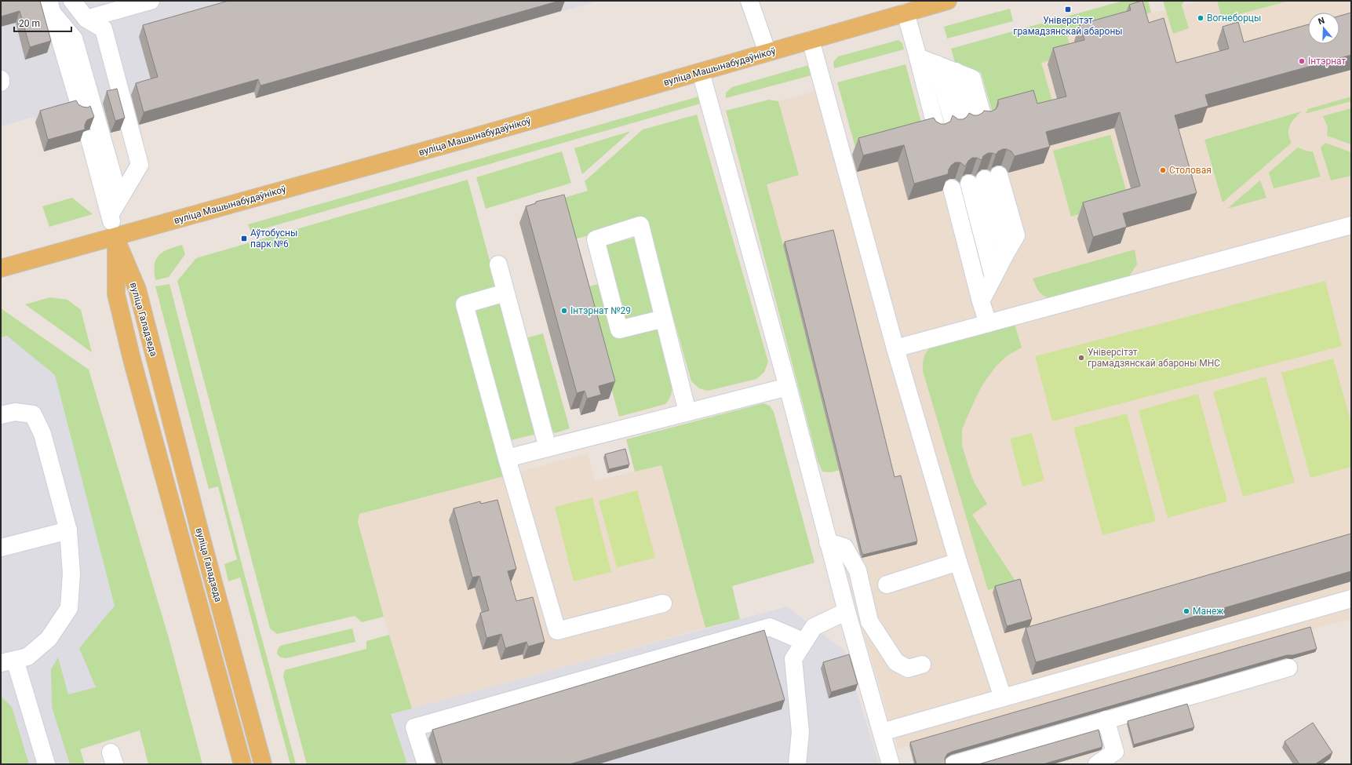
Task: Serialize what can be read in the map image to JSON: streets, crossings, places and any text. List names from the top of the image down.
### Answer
{
  "streets": {
    "main road": ["вуліца Машынабудаўнікоў", "вуліца Галадзеда"]
  },
  "crossings": [
    ["вуліца Машынабудаўнікоў", "вуліца Галадзеда"]
  ],
  "places": {
    "transit": ["Універсітэт грамадзянскай абароны", "Аўтобусны парк №6"],
    "other": [
      "Вогнеборцы",
      "Інтэрнат",
      "Столовая",
      "Інтэрнат №29",
      "Універсітэт грамадзянскай абароны МНС",
      "Манеж"
    ]
  },
  "scale_bar": "20 m",
  "north": "top"
}
